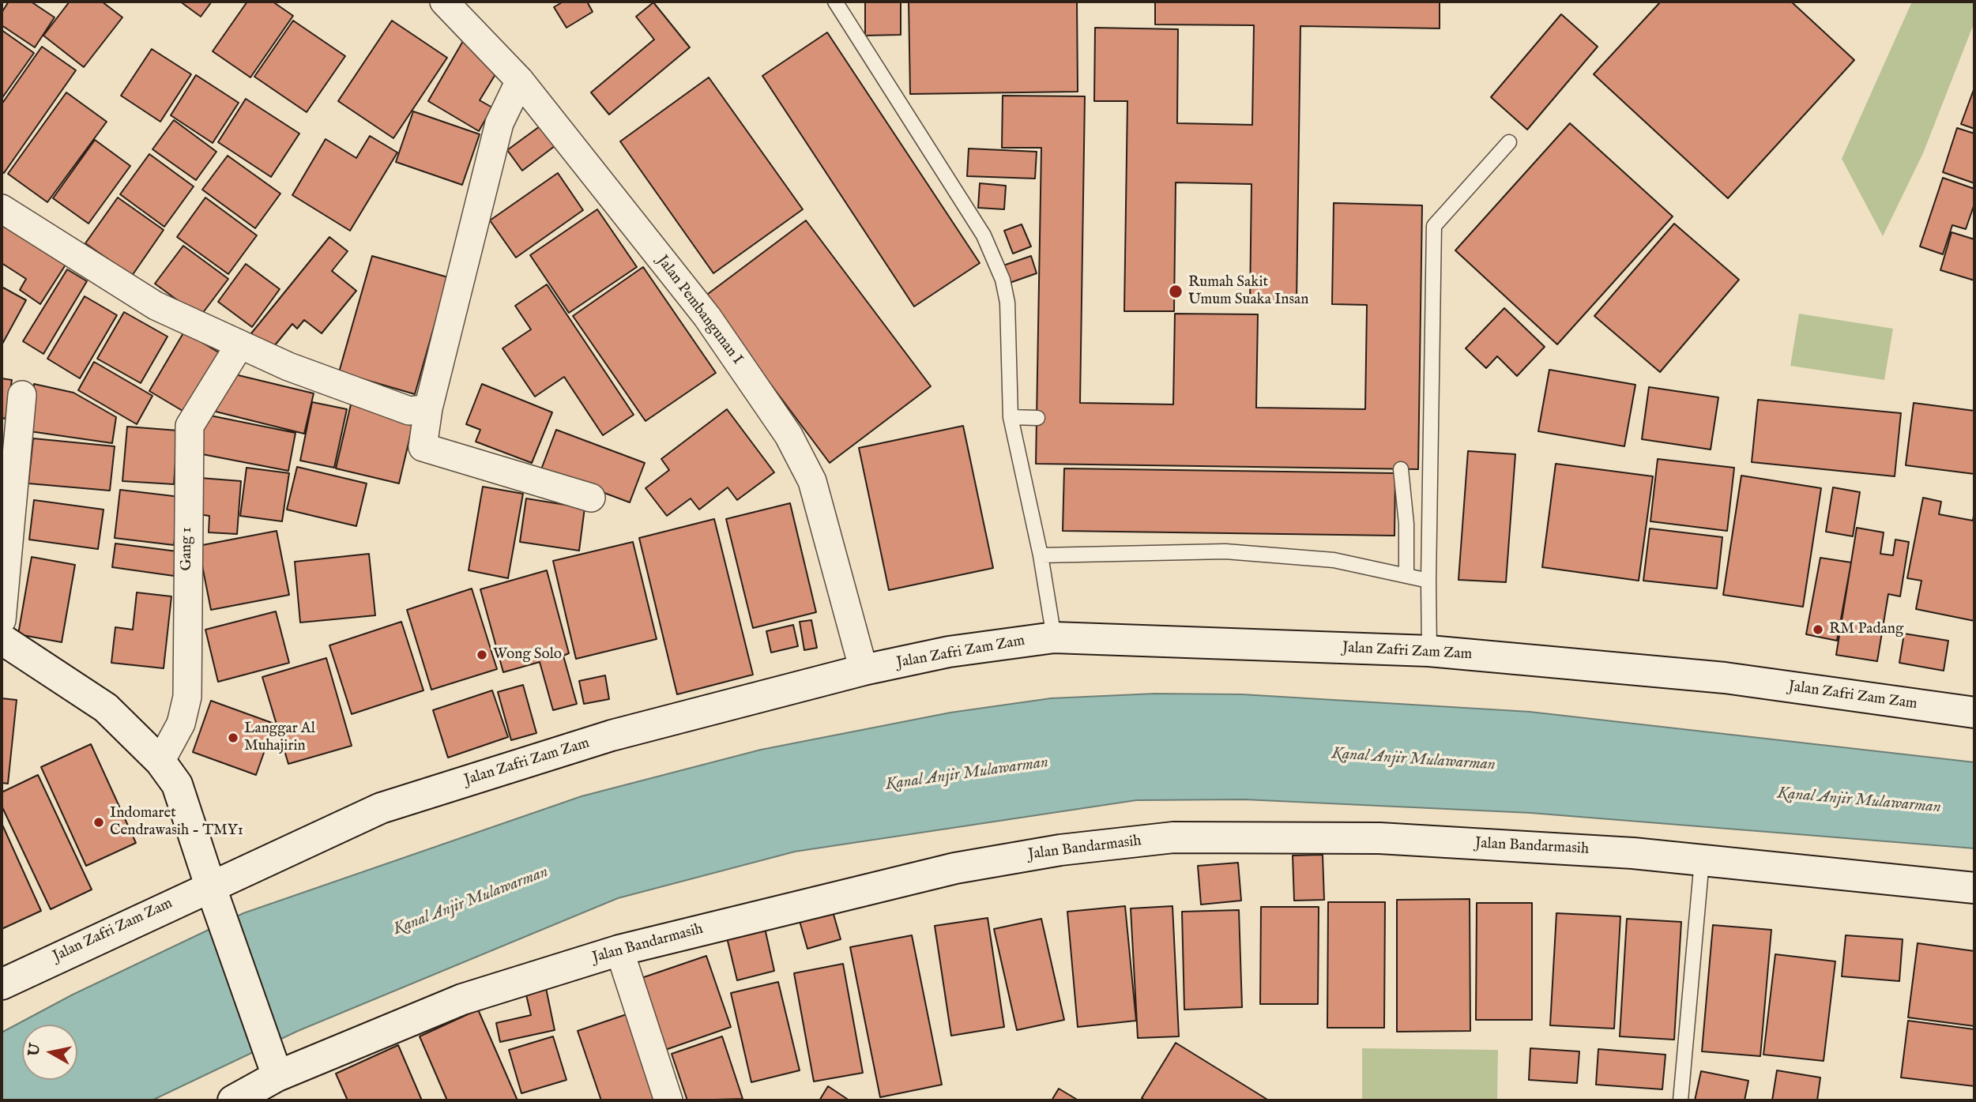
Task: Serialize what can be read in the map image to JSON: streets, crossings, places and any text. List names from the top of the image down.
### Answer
{
  "streets": {
    "street": [
      "Jalan Pembangunan I",
      "Gang 1",
      "Jalan Zafri Zam Zam",
      "Jalan Bandarmasih"
    ]
  },
  "crossings": [
    ["Jalan Pembangunan I", "Jalan Zafri Zam Zam"]
  ],
  "water": ["Kanal Anjir Mulawarman"],
  "places": [
    "Rumah Sakit Umum Suaka Insan",
    "RM Padang",
    "Wong Solo",
    "Langgar Al Muhajirin",
    "Indomaret Cendrawasih - TMY1"
  ],
  "north": "left"
}
